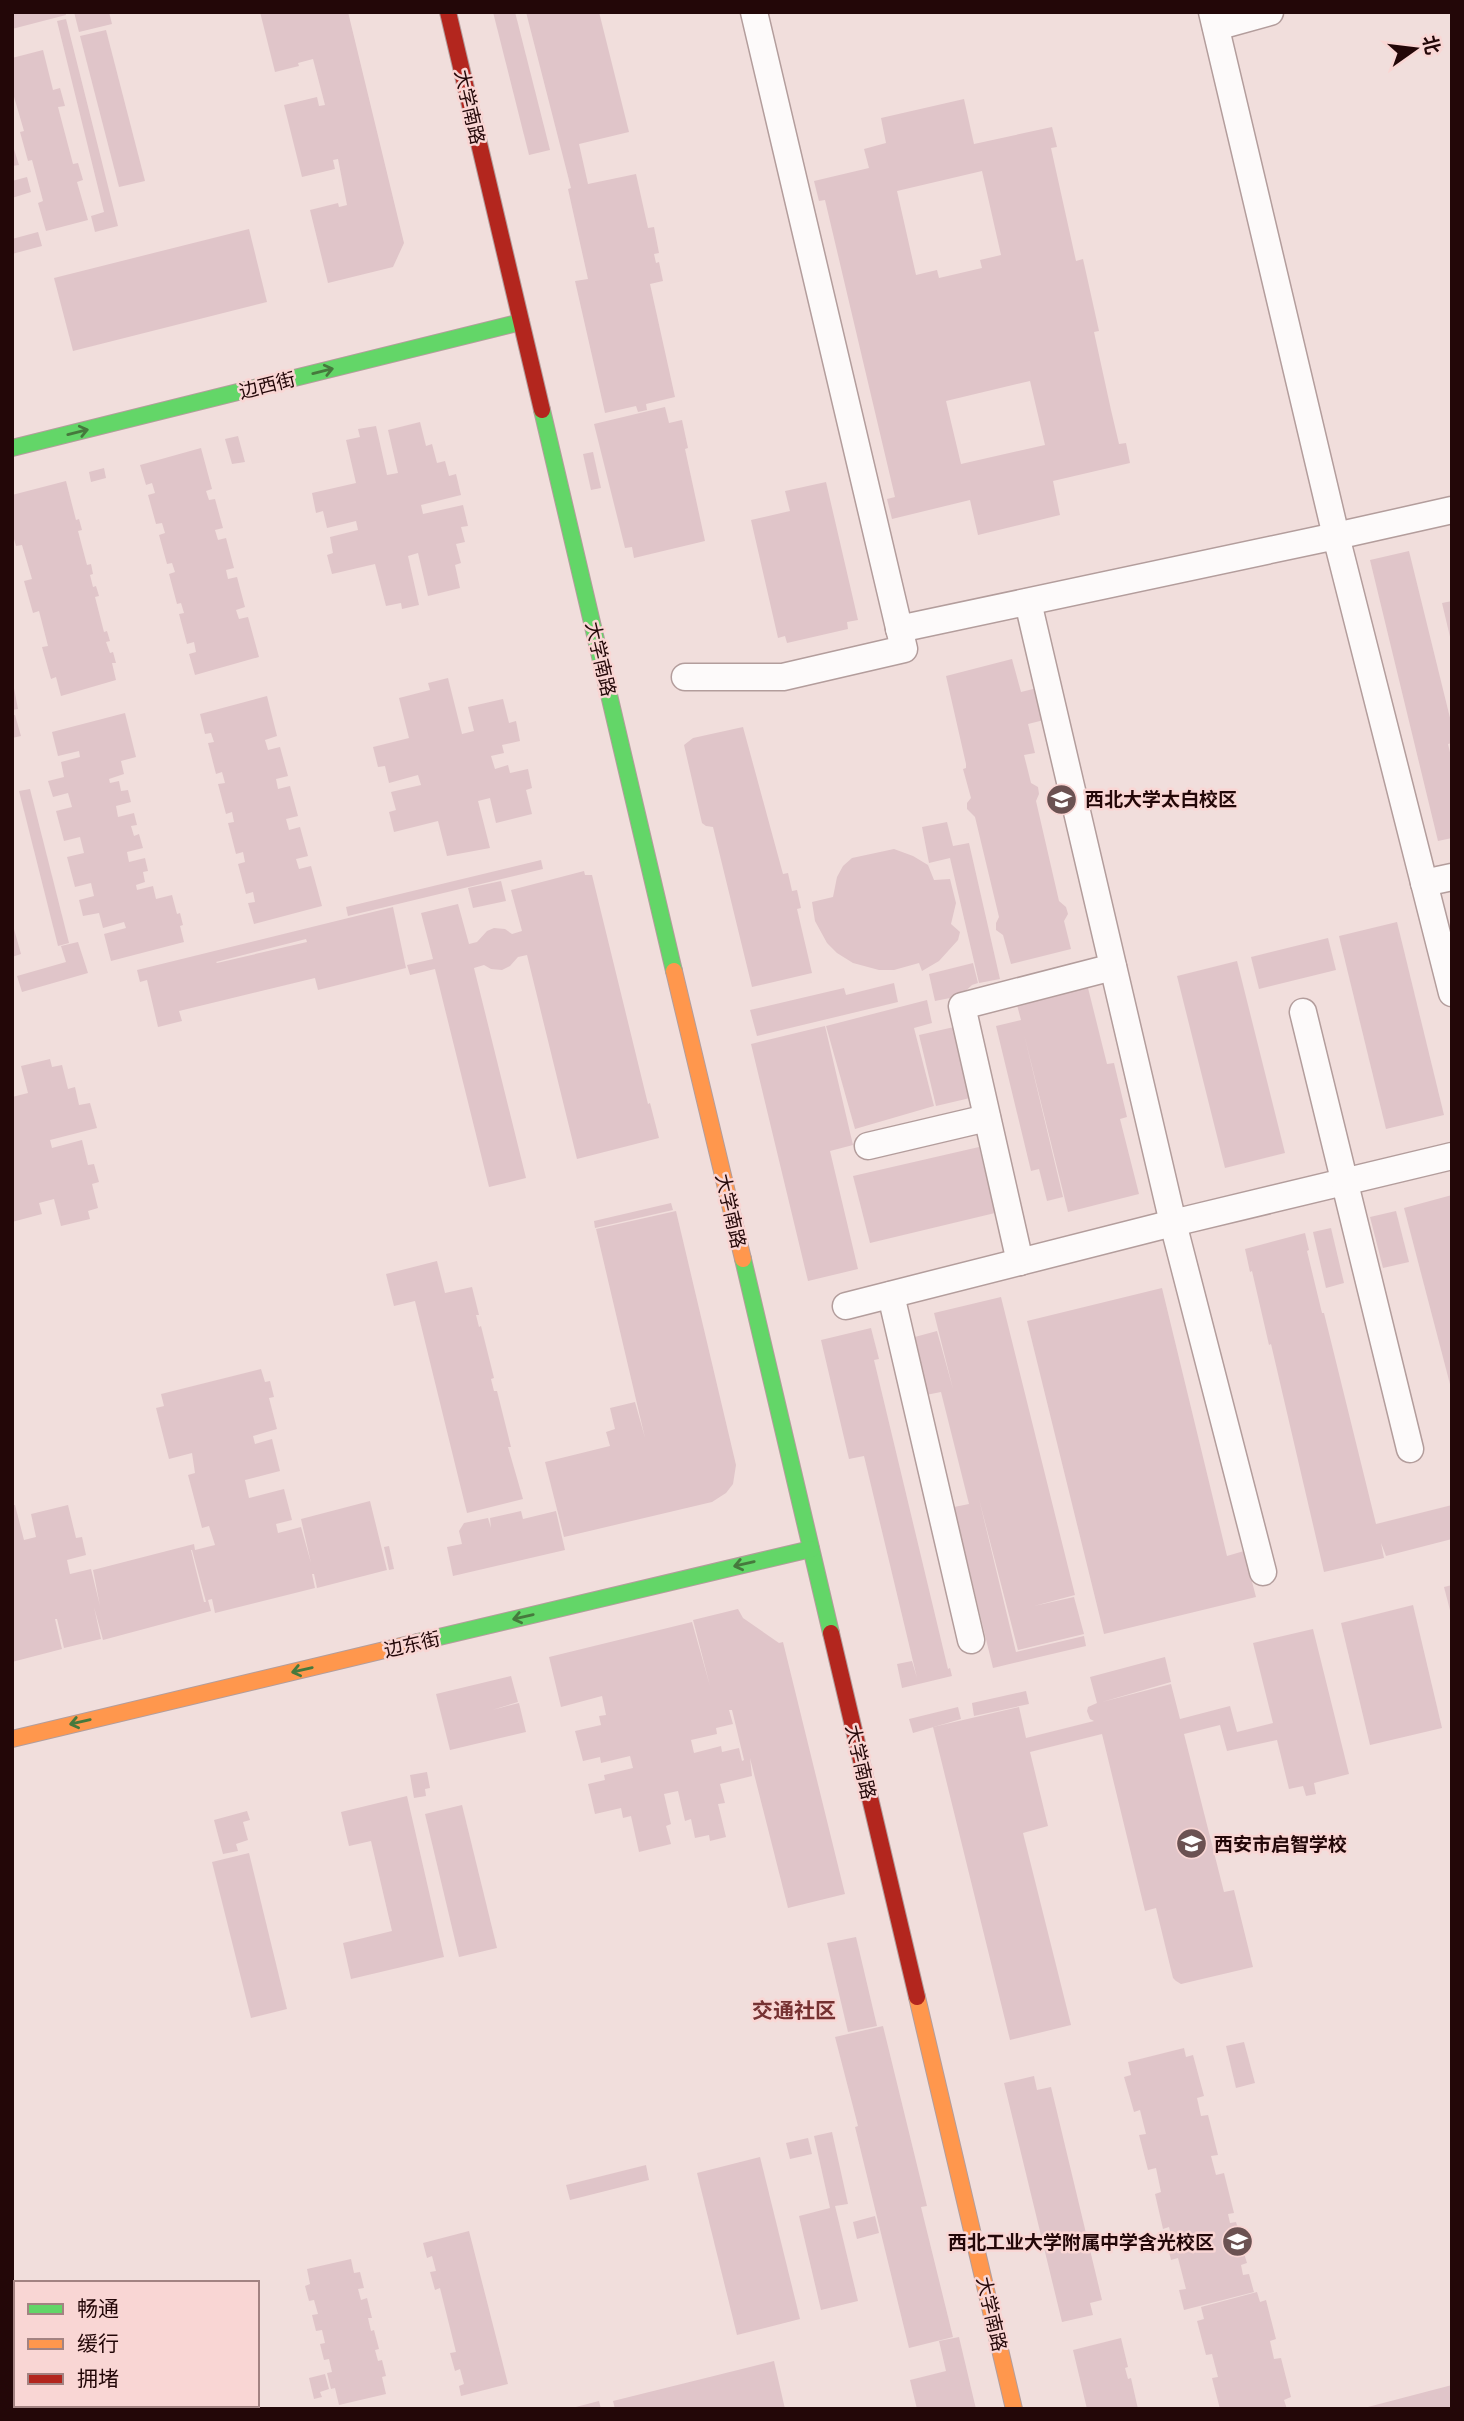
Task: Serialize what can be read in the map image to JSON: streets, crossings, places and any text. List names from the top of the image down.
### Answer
{
  "streets": {
    "street": ["大学南路", "边西街", "边东街"]
  },
  "crossings": [
    ["大学南路", "边西街"],
    ["大学南路", "边东街"]
  ],
  "one_way": ["边西街", "边东街"],
  "districts": ["交通社区"],
  "places": {
    "school or university": ["西北大学太白校区", "西安市启智学校", "西北工业大学附属中学含光校区"]
  },
  "legend": ["畅通", "缓行", "拥堵"],
  "north": "right"
}
